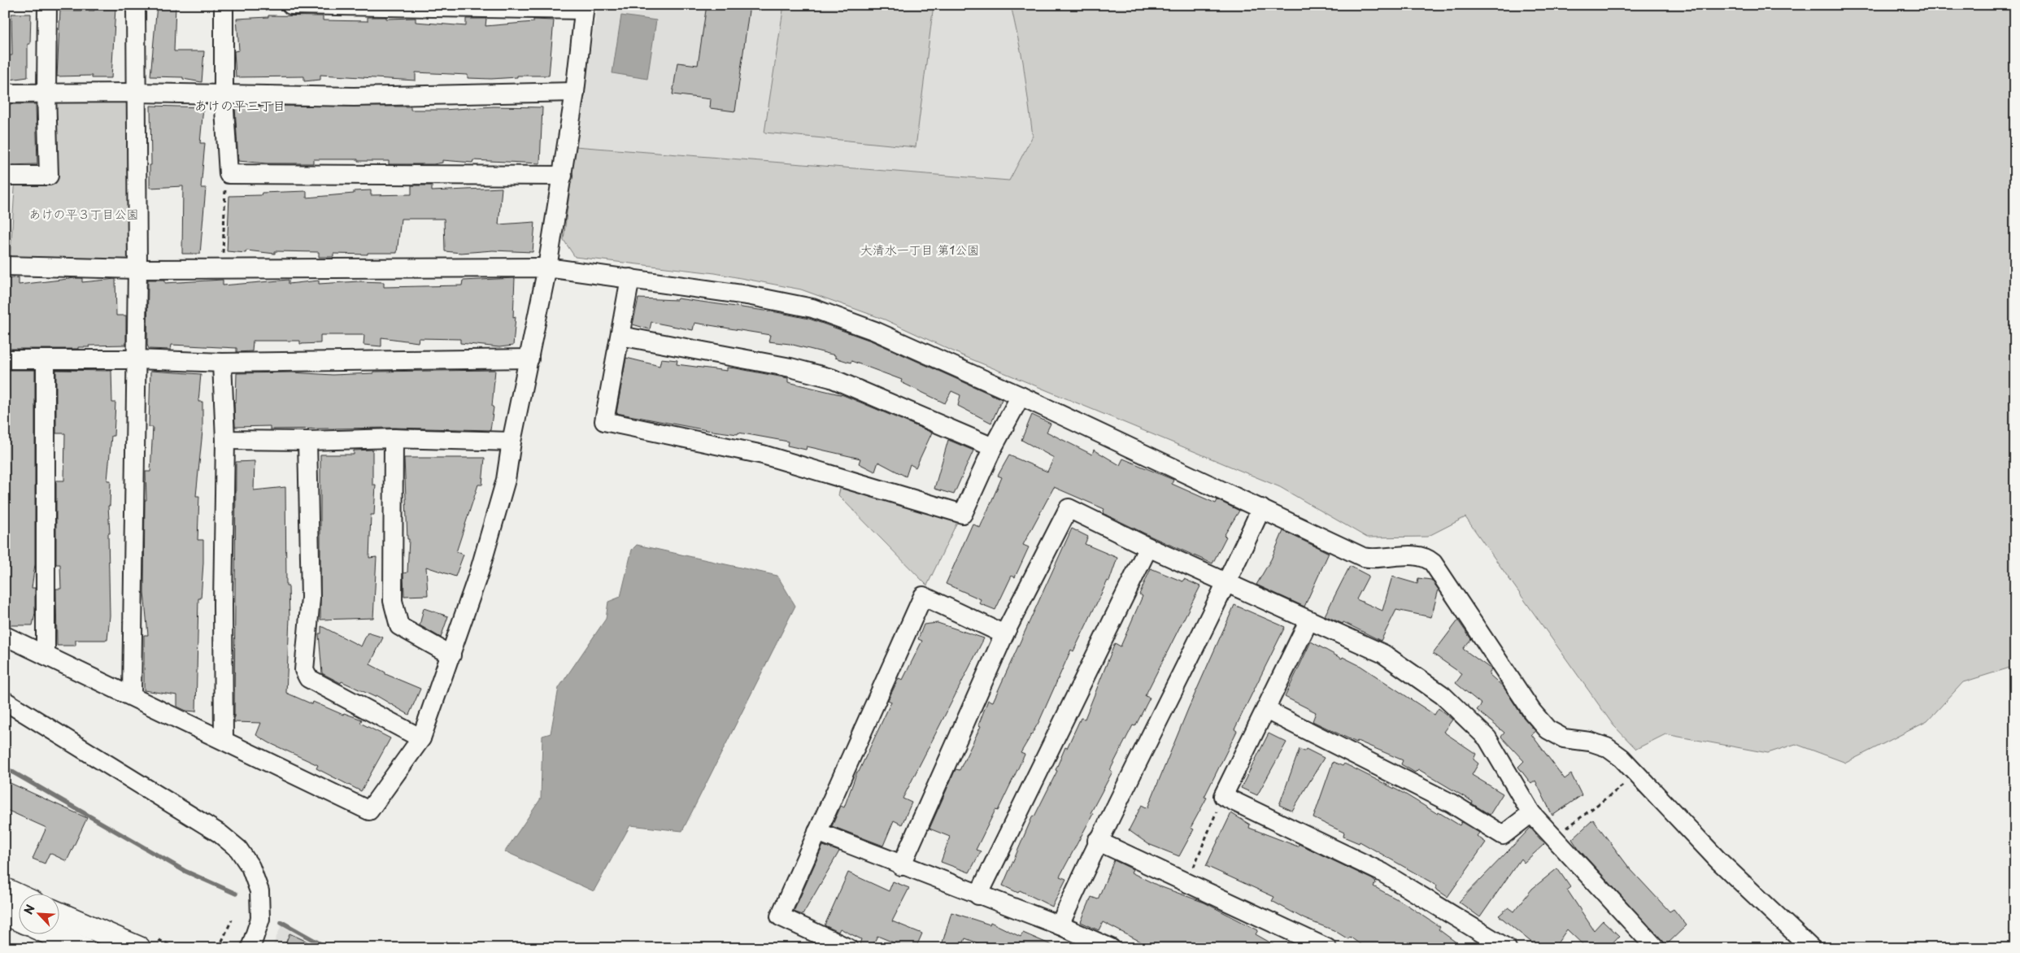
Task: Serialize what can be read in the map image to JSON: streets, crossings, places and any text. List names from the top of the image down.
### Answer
{
  "districts": ["あけの平三丁目"],
  "parks": ["あけの平３丁目公園", "大清水一丁目 第1公園"],
  "north": "top left"
}
